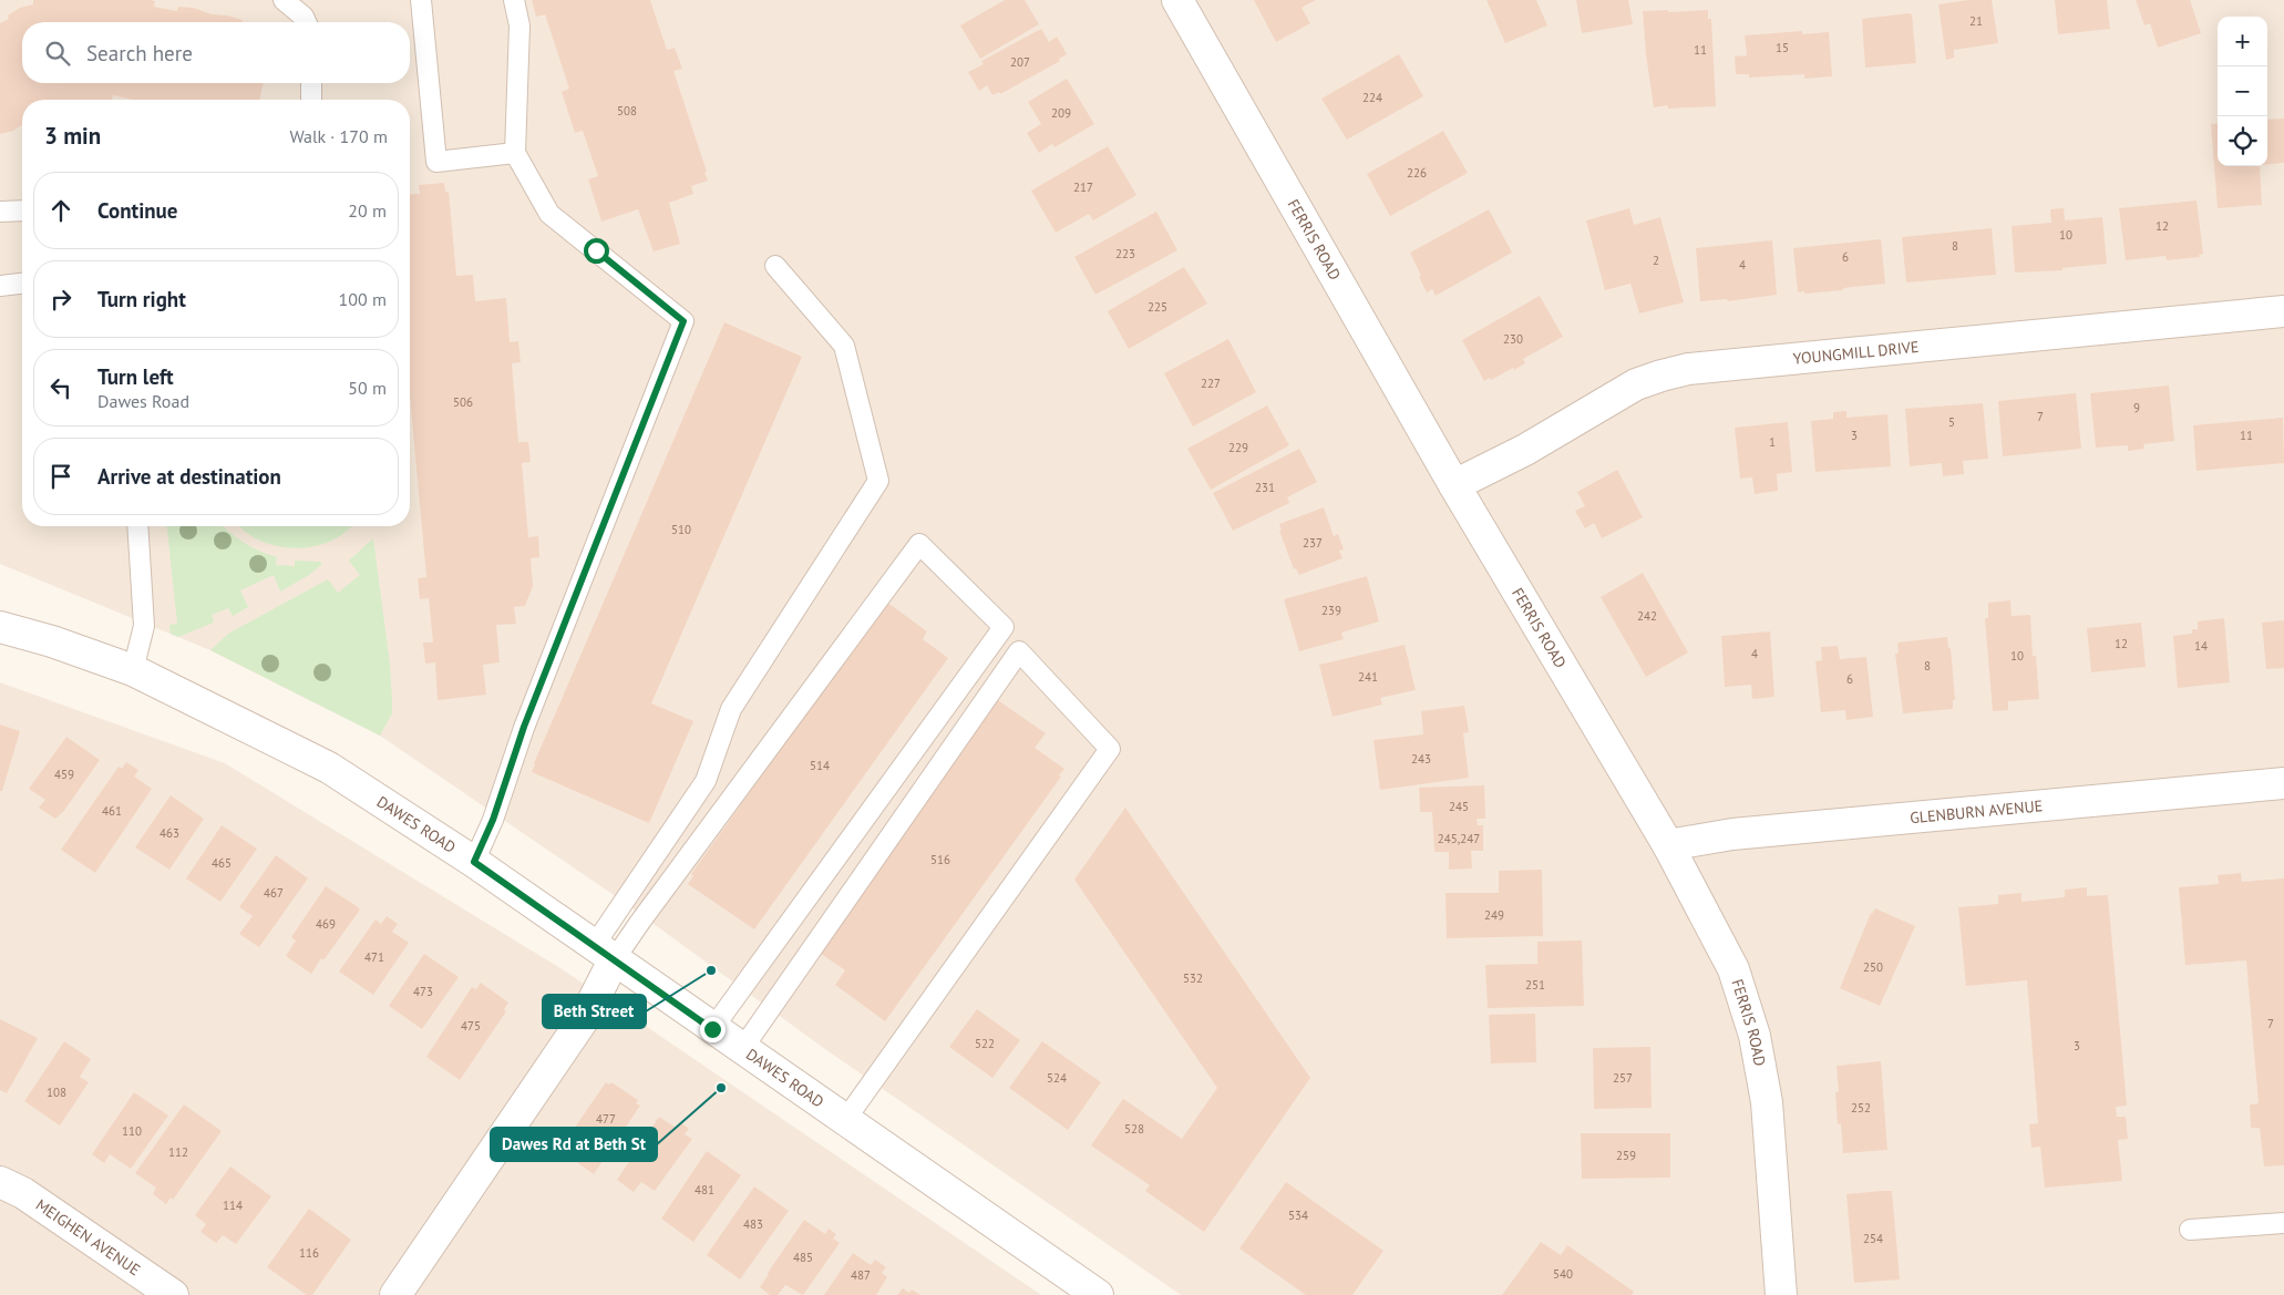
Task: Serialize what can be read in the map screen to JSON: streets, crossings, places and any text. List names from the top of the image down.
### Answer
{
  "streets": {
    "street": [
      "FERRIS ROAD",
      "YOUNGMILL DRIVE",
      "GLENBURN AVENUE",
      "DAWES ROAD",
      "MEIGHEN AVENUE"
    ]
  },
  "crossings": [
    ["FERRIS ROAD", "YOUNGMILL DRIVE"],
    ["FERRIS ROAD", "GLENBURN AVENUE"]
  ],
  "places": ["Beth Street", "Dawes Rd at Beth St"],
  "house_numbers": [
    "21",
    "15",
    "11",
    "207",
    "224",
    "508",
    "209",
    "226",
    "217",
    "12",
    "10",
    "8",
    "223",
    "6",
    "2",
    "4",
    "225",
    "230",
    "227",
    "506",
    "9",
    "7",
    "5",
    "3",
    "11",
    "1",
    "229",
    "231",
    "510",
    "237",
    "239",
    "242",
    "12",
    "14",
    "4",
    "10",
    "8",
    "241",
    "6",
    "243",
    "514",
    "459",
    "245",
    "461",
    "463",
    "245,247",
    "516",
    "465",
    "467",
    "249",
    "469",
    "471",
    "250",
    "532",
    "251",
    "473",
    "7",
    "475",
    "522",
    "3",
    "524",
    "257",
    "108",
    "252",
    "477",
    "528",
    "110",
    "112",
    "259",
    "481",
    "114",
    "534",
    "483",
    "254",
    "116",
    "485",
    "540",
    "487"
  ],
  "page": {
    "map_buttons": ["+", "−"],
    "search": "Search here",
    "heading": ["3 min", "Walk · 170 m"],
    "list": [
      ["Continue", "20 m"],
      ["Turn right", "100 m"],
      ["Turn left", "Dawes Road", "50 m"],
      "Arrive at destination"
    ]
  }
}
